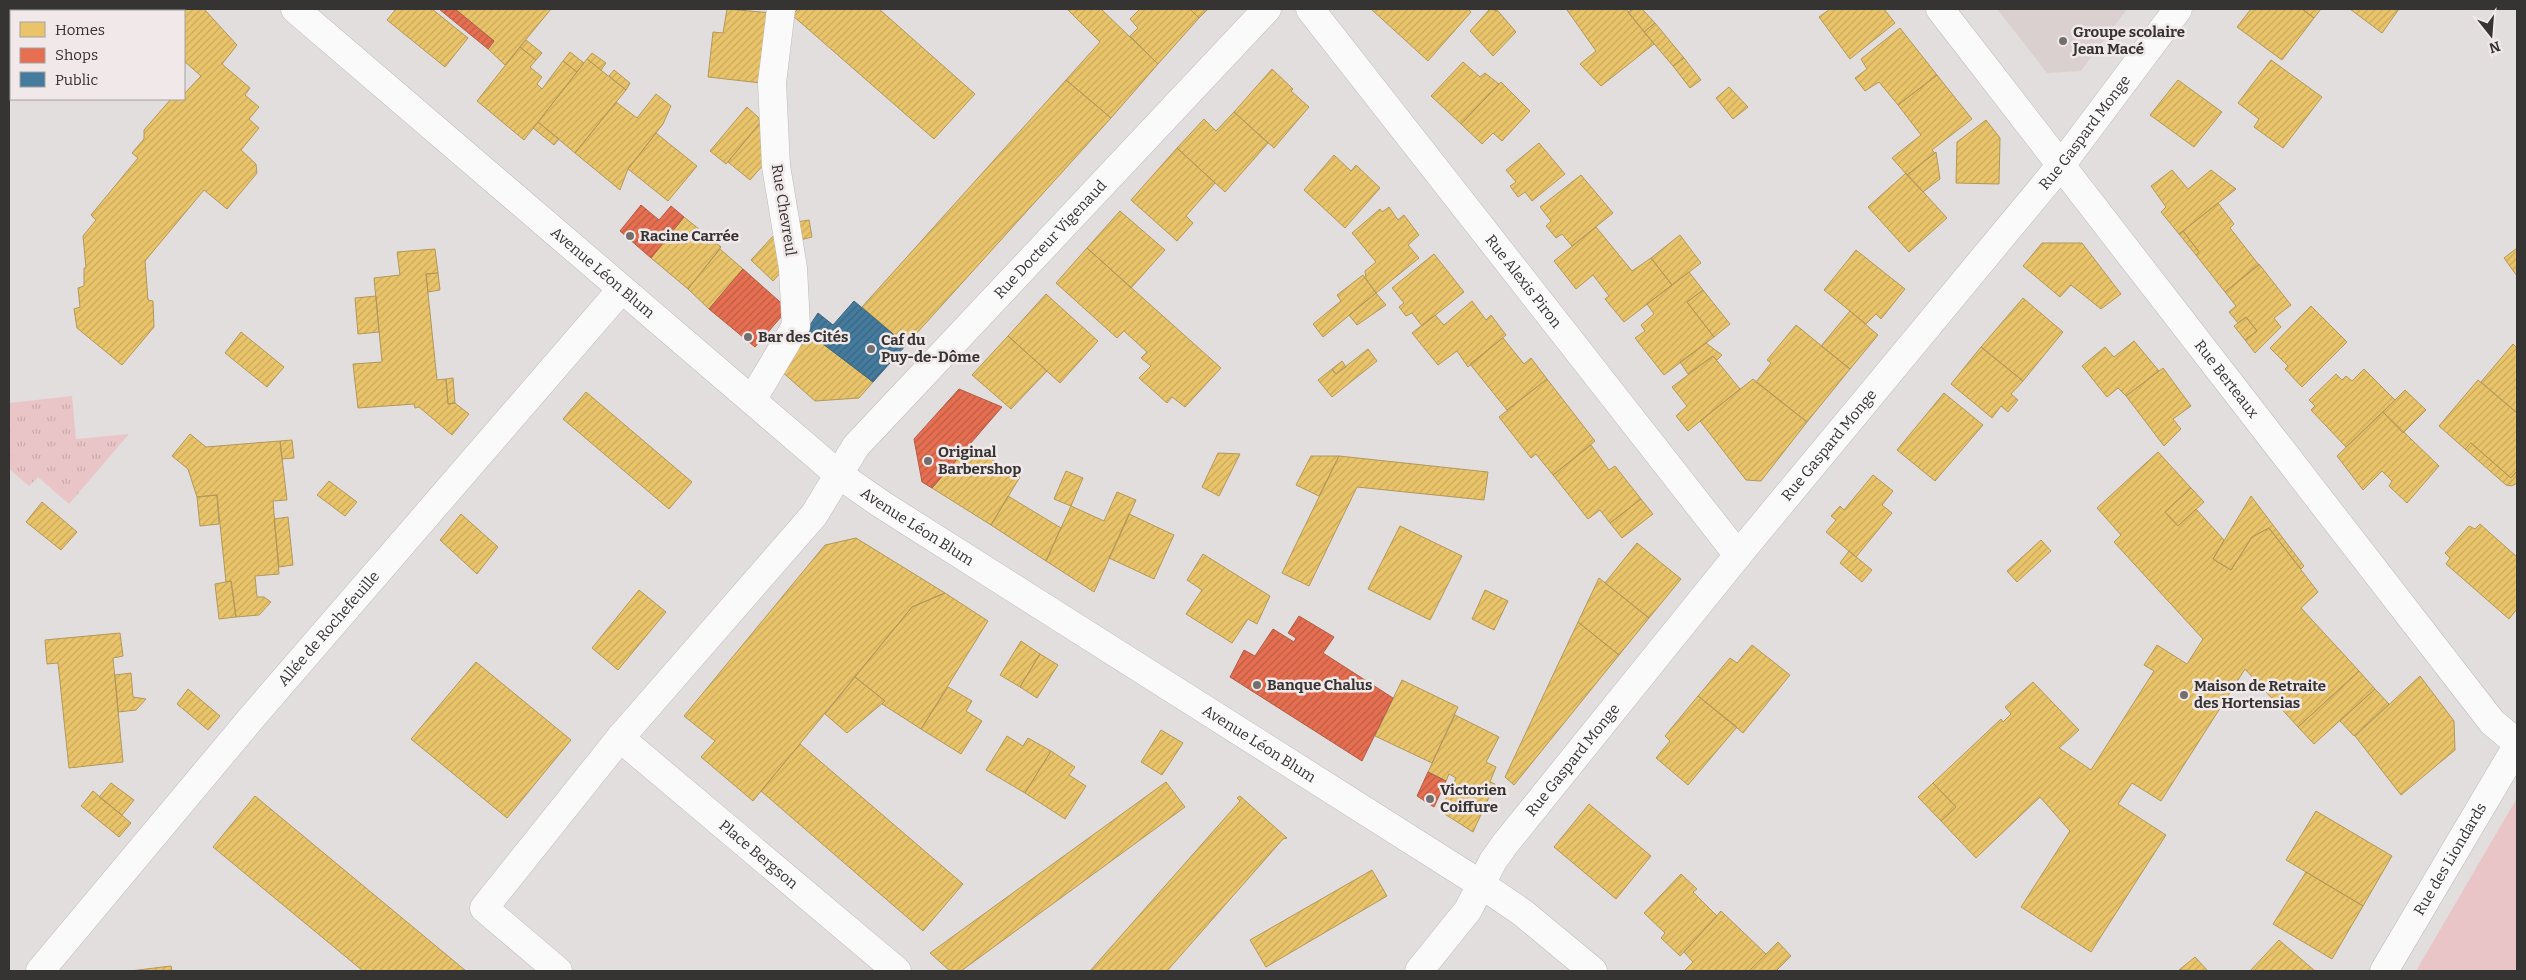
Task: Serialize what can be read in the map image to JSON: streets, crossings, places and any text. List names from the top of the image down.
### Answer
{
  "streets": {
    "street": [
      "Rue Gaspard Monge",
      "Rue Chevreul",
      "Rue Docteur Vigenaud",
      "Avenue Léon Blum",
      "Rue Alexis Piron",
      "Rue Berteaux",
      "Allée de Rochefeuille",
      "Place Bergson",
      "Rue des Liondards"
    ]
  },
  "crossings": [
    ["Rue Gaspard Monge", "Avenue Léon Blum"],
    ["Rue Gaspard Monge", "Rue Alexis Piron"],
    ["Rue Gaspard Monge", "Rue Berteaux"],
    ["Rue Chevreul", "Avenue Léon Blum"],
    ["Rue Docteur Vigenaud", "Avenue Léon Blum"],
    ["Avenue Léon Blum", "Allée de Rochefeuille"],
    ["Rue Berteaux", "Rue des Liondards"]
  ],
  "places": [
    "Groupe scolaire Jean Macé",
    "Racine Carrée",
    "Bar des Cités",
    "Caf du Puy-de-Dôme",
    "Original Barbershop",
    "Banque Chalus",
    "Maison de Retraite des Hortensias",
    "Victorien Coiffure"
  ],
  "legend": ["Homes", "Shops", "Public"],
  "north": "bottom"
}
